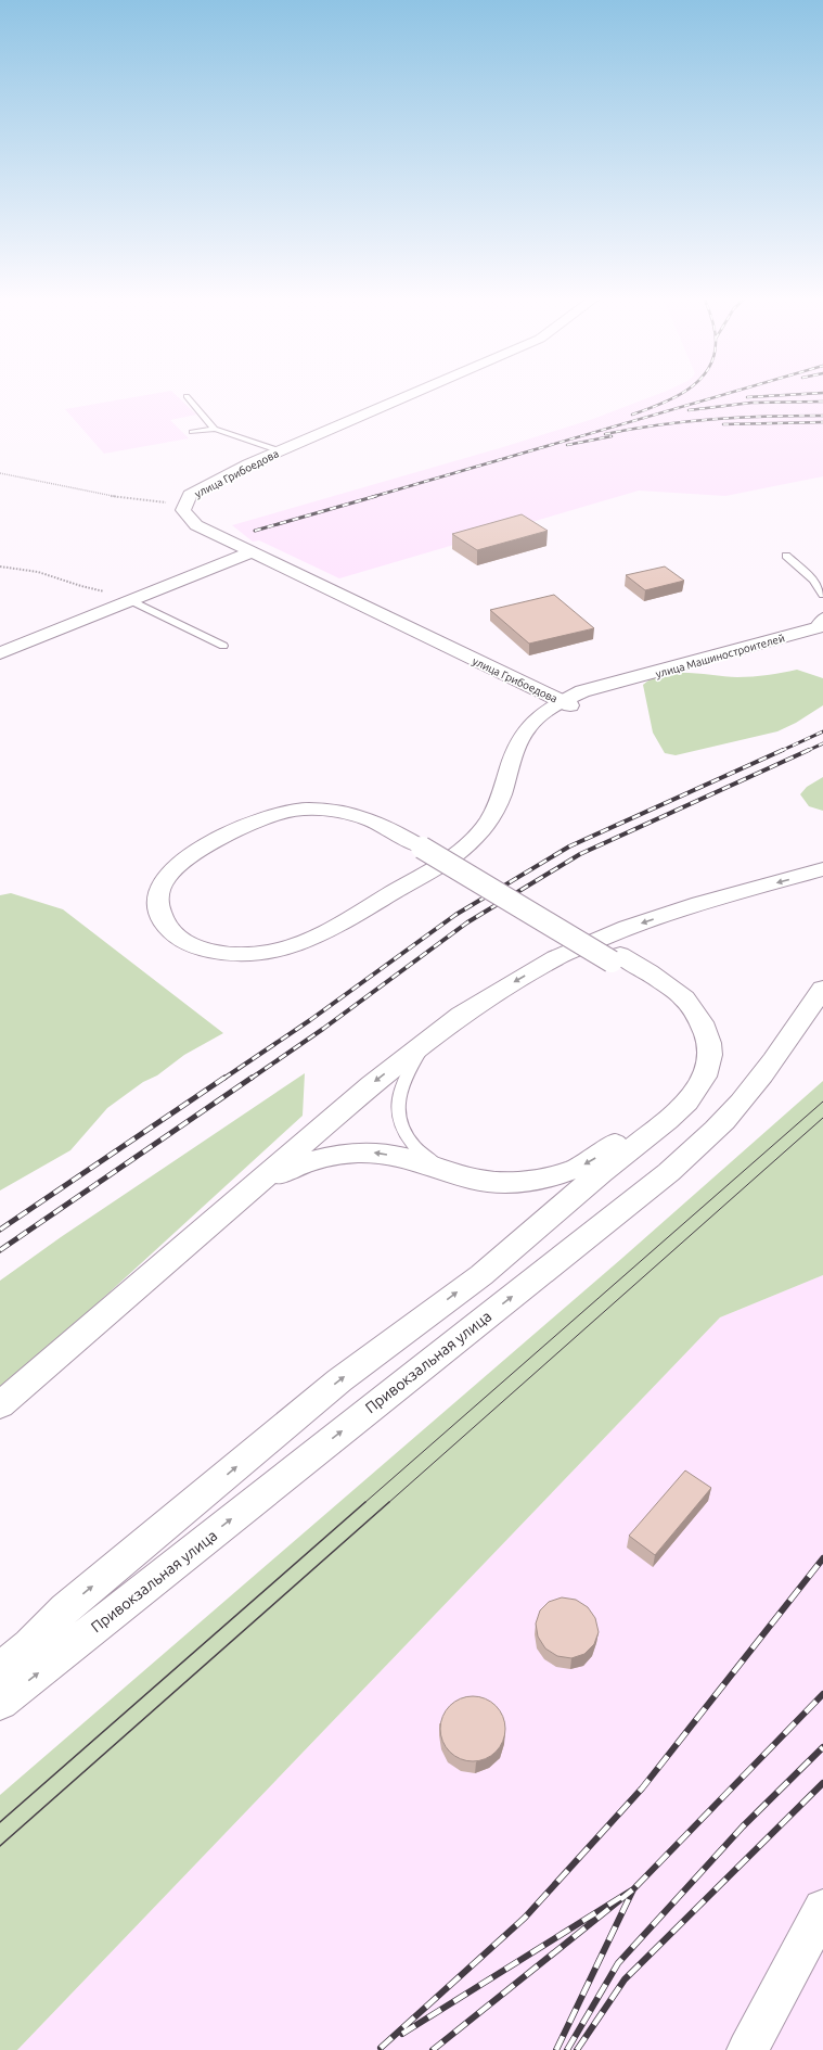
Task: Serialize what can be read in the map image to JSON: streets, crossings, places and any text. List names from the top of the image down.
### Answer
{
  "streets": {
    "main road": ["улица Грибоедова", "улица Машиностроителей", "Привокзальная улица"]
  },
  "crossings": [
    ["улица Грибоедова", "улица Машиностроителей"]
  ],
  "one_way": ["Привокзальная улица"]
}
